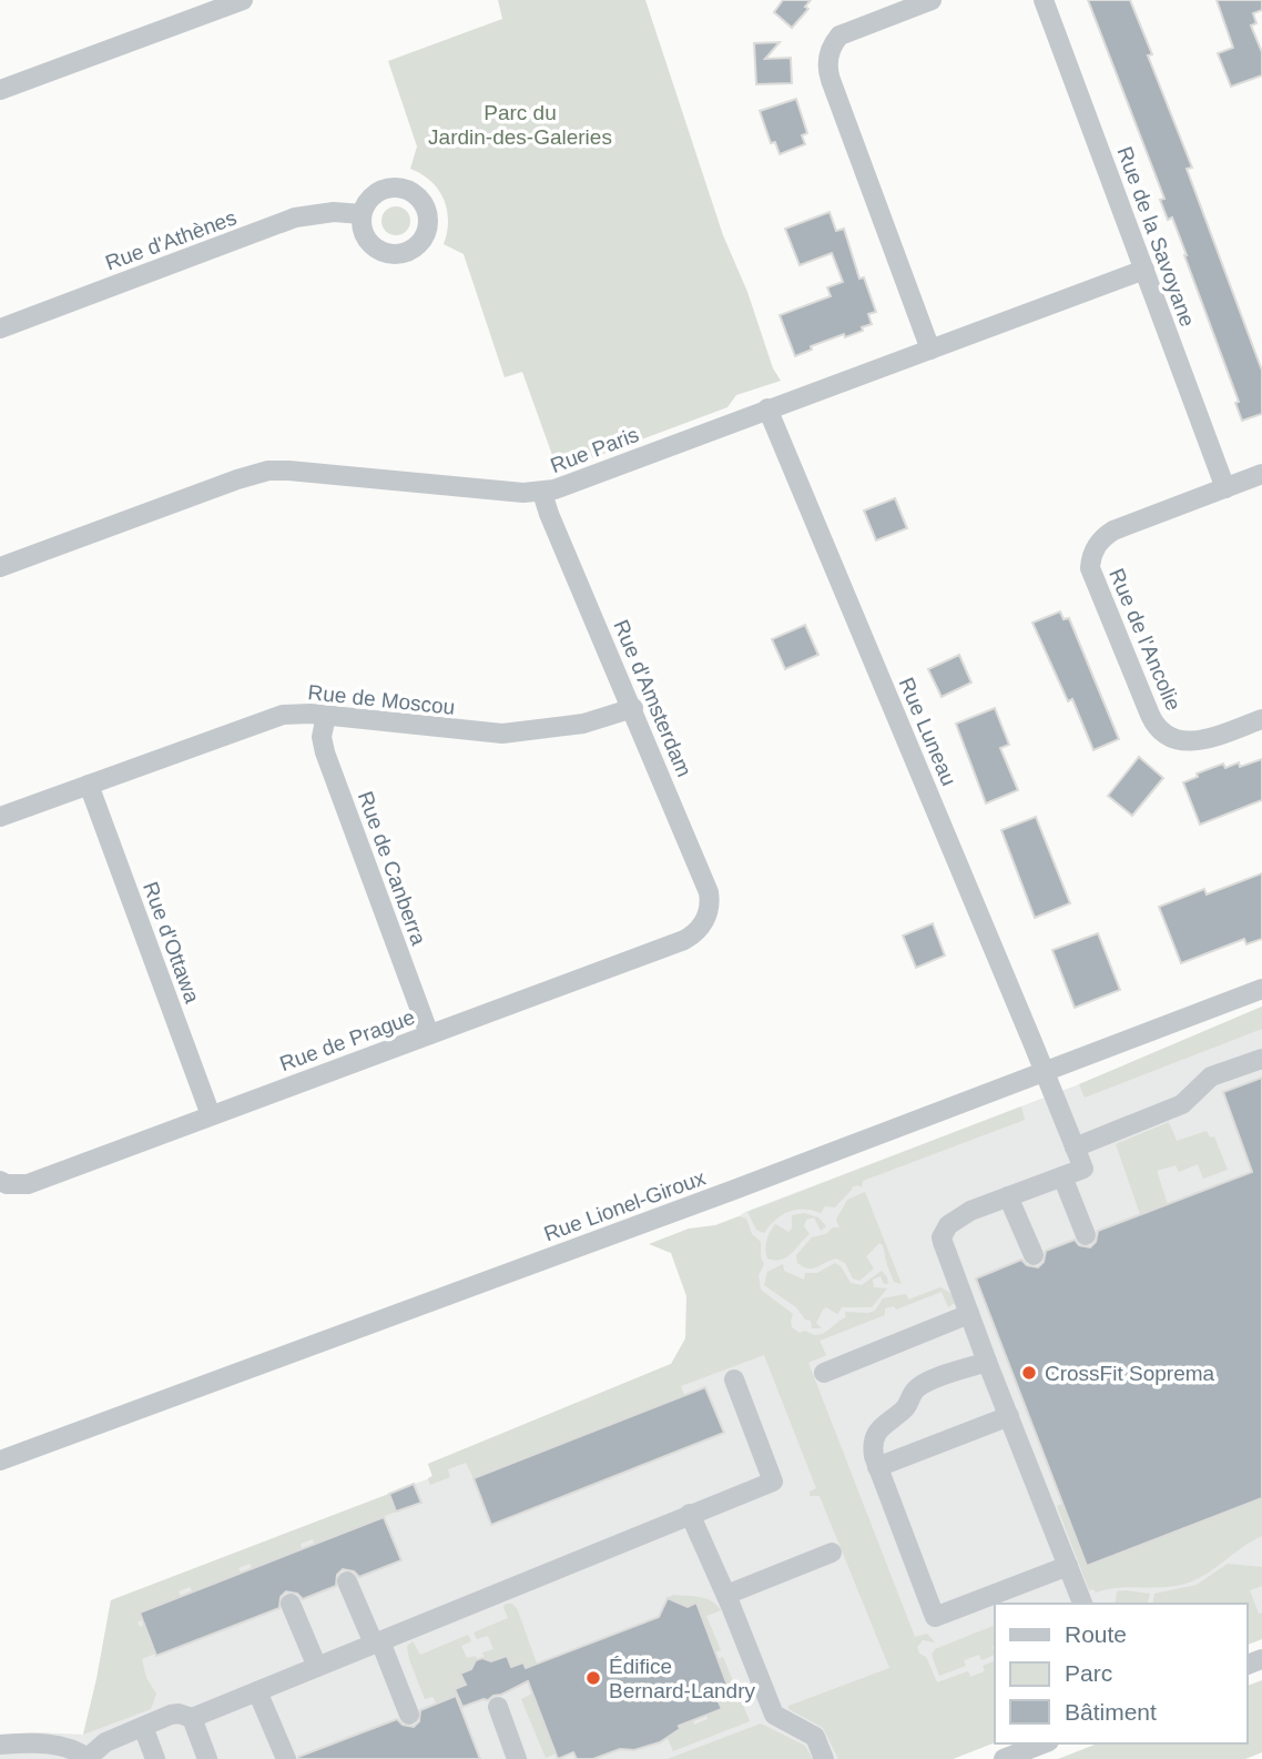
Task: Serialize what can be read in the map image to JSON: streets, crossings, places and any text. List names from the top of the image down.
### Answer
{
  "streets": {
    "street": [
      "Rue de la Savoyane",
      "Rue d'Athènes",
      "Rue Paris",
      "Rue de l'Ancolie",
      "Rue d'Amsterdam",
      "Rue de Moscou",
      "Rue Luneau",
      "Rue de Canberra",
      "Rue d'Ottawa",
      "Rue de Prague",
      "Rue Lionel-Giroux"
    ]
  },
  "crossings": [
    ["Rue de la Savoyane", "Rue Paris"],
    ["Rue de la Savoyane", "Rue de l'Ancolie"],
    ["Rue Paris", "Rue d'Amsterdam"],
    ["Rue Paris", "Rue Luneau"],
    ["Rue d'Amsterdam", "Rue de Moscou"],
    ["Rue d'Amsterdam", "Rue de Prague"],
    ["Rue de Moscou", "Rue de Canberra"],
    ["Rue de Moscou", "Rue d'Ottawa"],
    ["Rue Luneau", "Rue Lionel-Giroux"],
    ["Rue de Canberra", "Rue de Prague"],
    ["Rue d'Ottawa", "Rue de Prague"]
  ],
  "parks": ["Parc du Jardin-des-Galeries"],
  "places": ["CrossFit Soprema", "Édifice Bernard-Landry"],
  "legend": ["Route", "Parc", "Bâtiment"]
}
